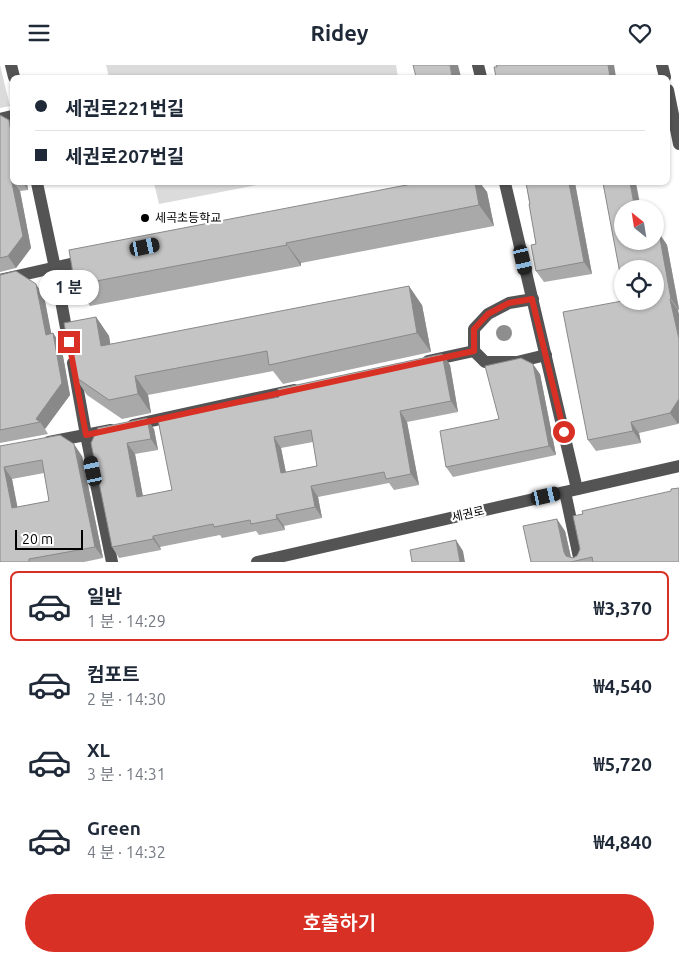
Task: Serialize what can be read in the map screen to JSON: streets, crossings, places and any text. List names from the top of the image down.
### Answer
{
  "streets": {
    "street": ["세권로"]
  },
  "places": ["세곡초등학교"],
  "scale_bar": "20 m",
  "north": "top left",
  "page": {
    "header": "Ridey",
    "banner": ["세권로221번길", "세권로207번길"],
    "bubble": "1 분",
    "scale": "20 m",
    "list": [
      {
        "name": "일반",
        "note": "1 분 · 14:29",
        "value": "₩3,370"
      },
      {
        "name": "컴포트",
        "note": "2 분 · 14:30",
        "value": "₩4,540"
      },
      {
        "name": "XL",
        "note": "3 분 · 14:31",
        "value": "₩5,720"
      },
      {
        "name": "Green",
        "note": "4 분 · 14:32",
        "value": "₩4,840"
      }
    ],
    "buttons": "호출하기"
  }
}
